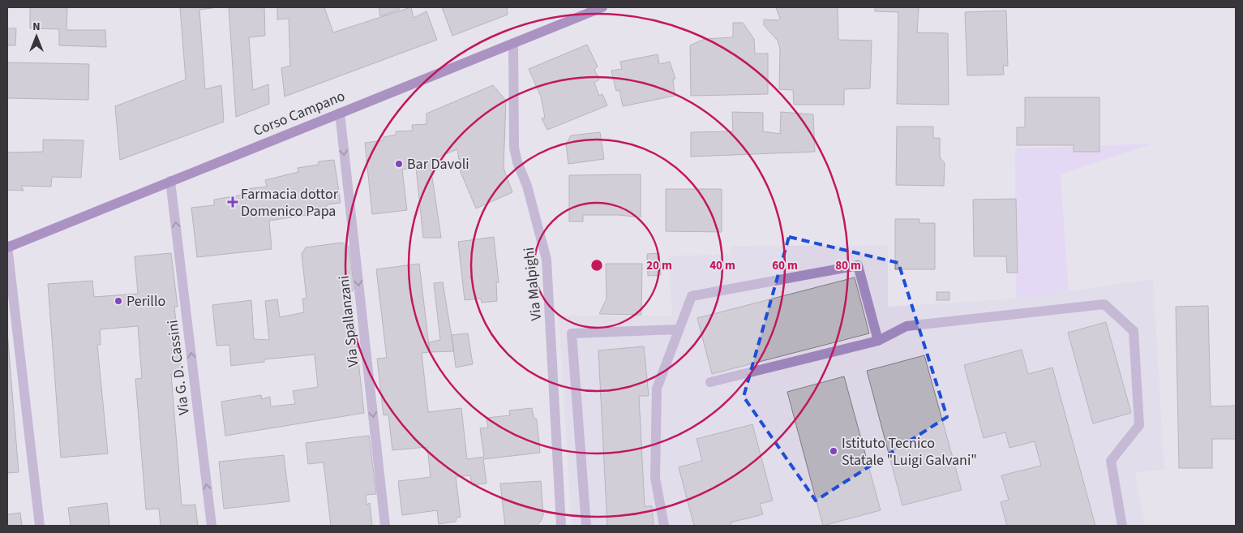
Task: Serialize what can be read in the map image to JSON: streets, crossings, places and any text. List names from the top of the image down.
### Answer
{
  "streets": {
    "main road": ["Corso Campano"],
    "street": ["Via Malpighi", "Via Spallanzani", "Via G. D. Cassini"]
  },
  "crossings": [
    ["Corso Campano", "Via Malpighi"],
    ["Corso Campano", "Via Spallanzani"],
    ["Corso Campano", "Via G. D. Cassini"]
  ],
  "one_way": ["Via Spallanzani", "Via G. D. Cassini"],
  "places": {
    "other": ["Bar Davoli", "Perillo", "Istituto Tecnico Statale \"Luigi Galvani\""],
    "health": ["Farmacia dottor Domenico Papa"]
  },
  "north": "top",
  "rings": [
    "20 m",
    "40 m",
    "60 m",
    "80 m"
  ]
}
